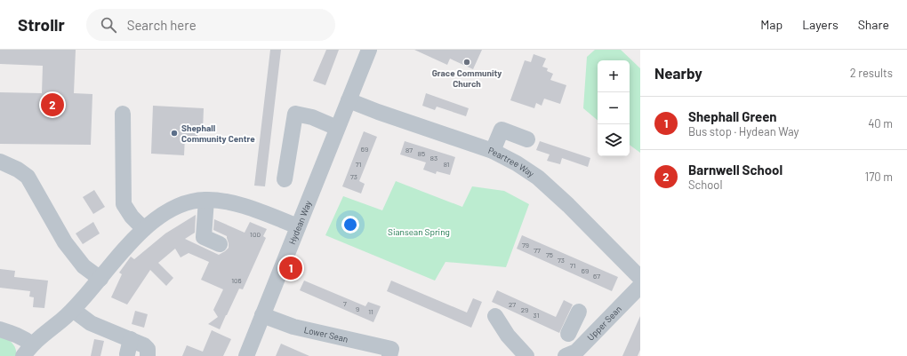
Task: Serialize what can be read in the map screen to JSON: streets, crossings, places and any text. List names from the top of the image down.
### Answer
{
  "streets": {
    "street": [
      "Peartree Way",
      "Hydean Way",
      "Upper Sean",
      "Lower Sean"
    ]
  },
  "crossings": [
    ["Peartree Way", "Hydean Way"],
    ["Hydean Way", "Lower Sean"]
  ],
  "parks": ["Siansean Spring"],
  "places": ["Grace Community Church", "Shephall Community Centre"],
  "house_numbers": [
    "69",
    "87",
    "85",
    "83",
    "71",
    "81",
    "73",
    "100",
    "79",
    "77",
    "75",
    "73",
    "71",
    "69",
    "67",
    "106",
    "7",
    "27",
    "9",
    "29",
    "11",
    "31"
  ],
  "page": {
    "header": "Strollr",
    "search": "Search here",
    "nav": ["Map", "Layers", "Share"],
    "heading": ["Nearby", "2 results"],
    "map_buttons": ["+", "−"],
    "pins": ["2", "1"],
    "list": [
      {
        "mark": "1",
        "name": "Shephall Green",
        "note": "Bus stop · Hydean Way",
        "value": "40 m"
      },
      {
        "mark": "2",
        "name": "Barnwell School",
        "note": "School",
        "value": "170 m"
      }
    ]
  }
}
